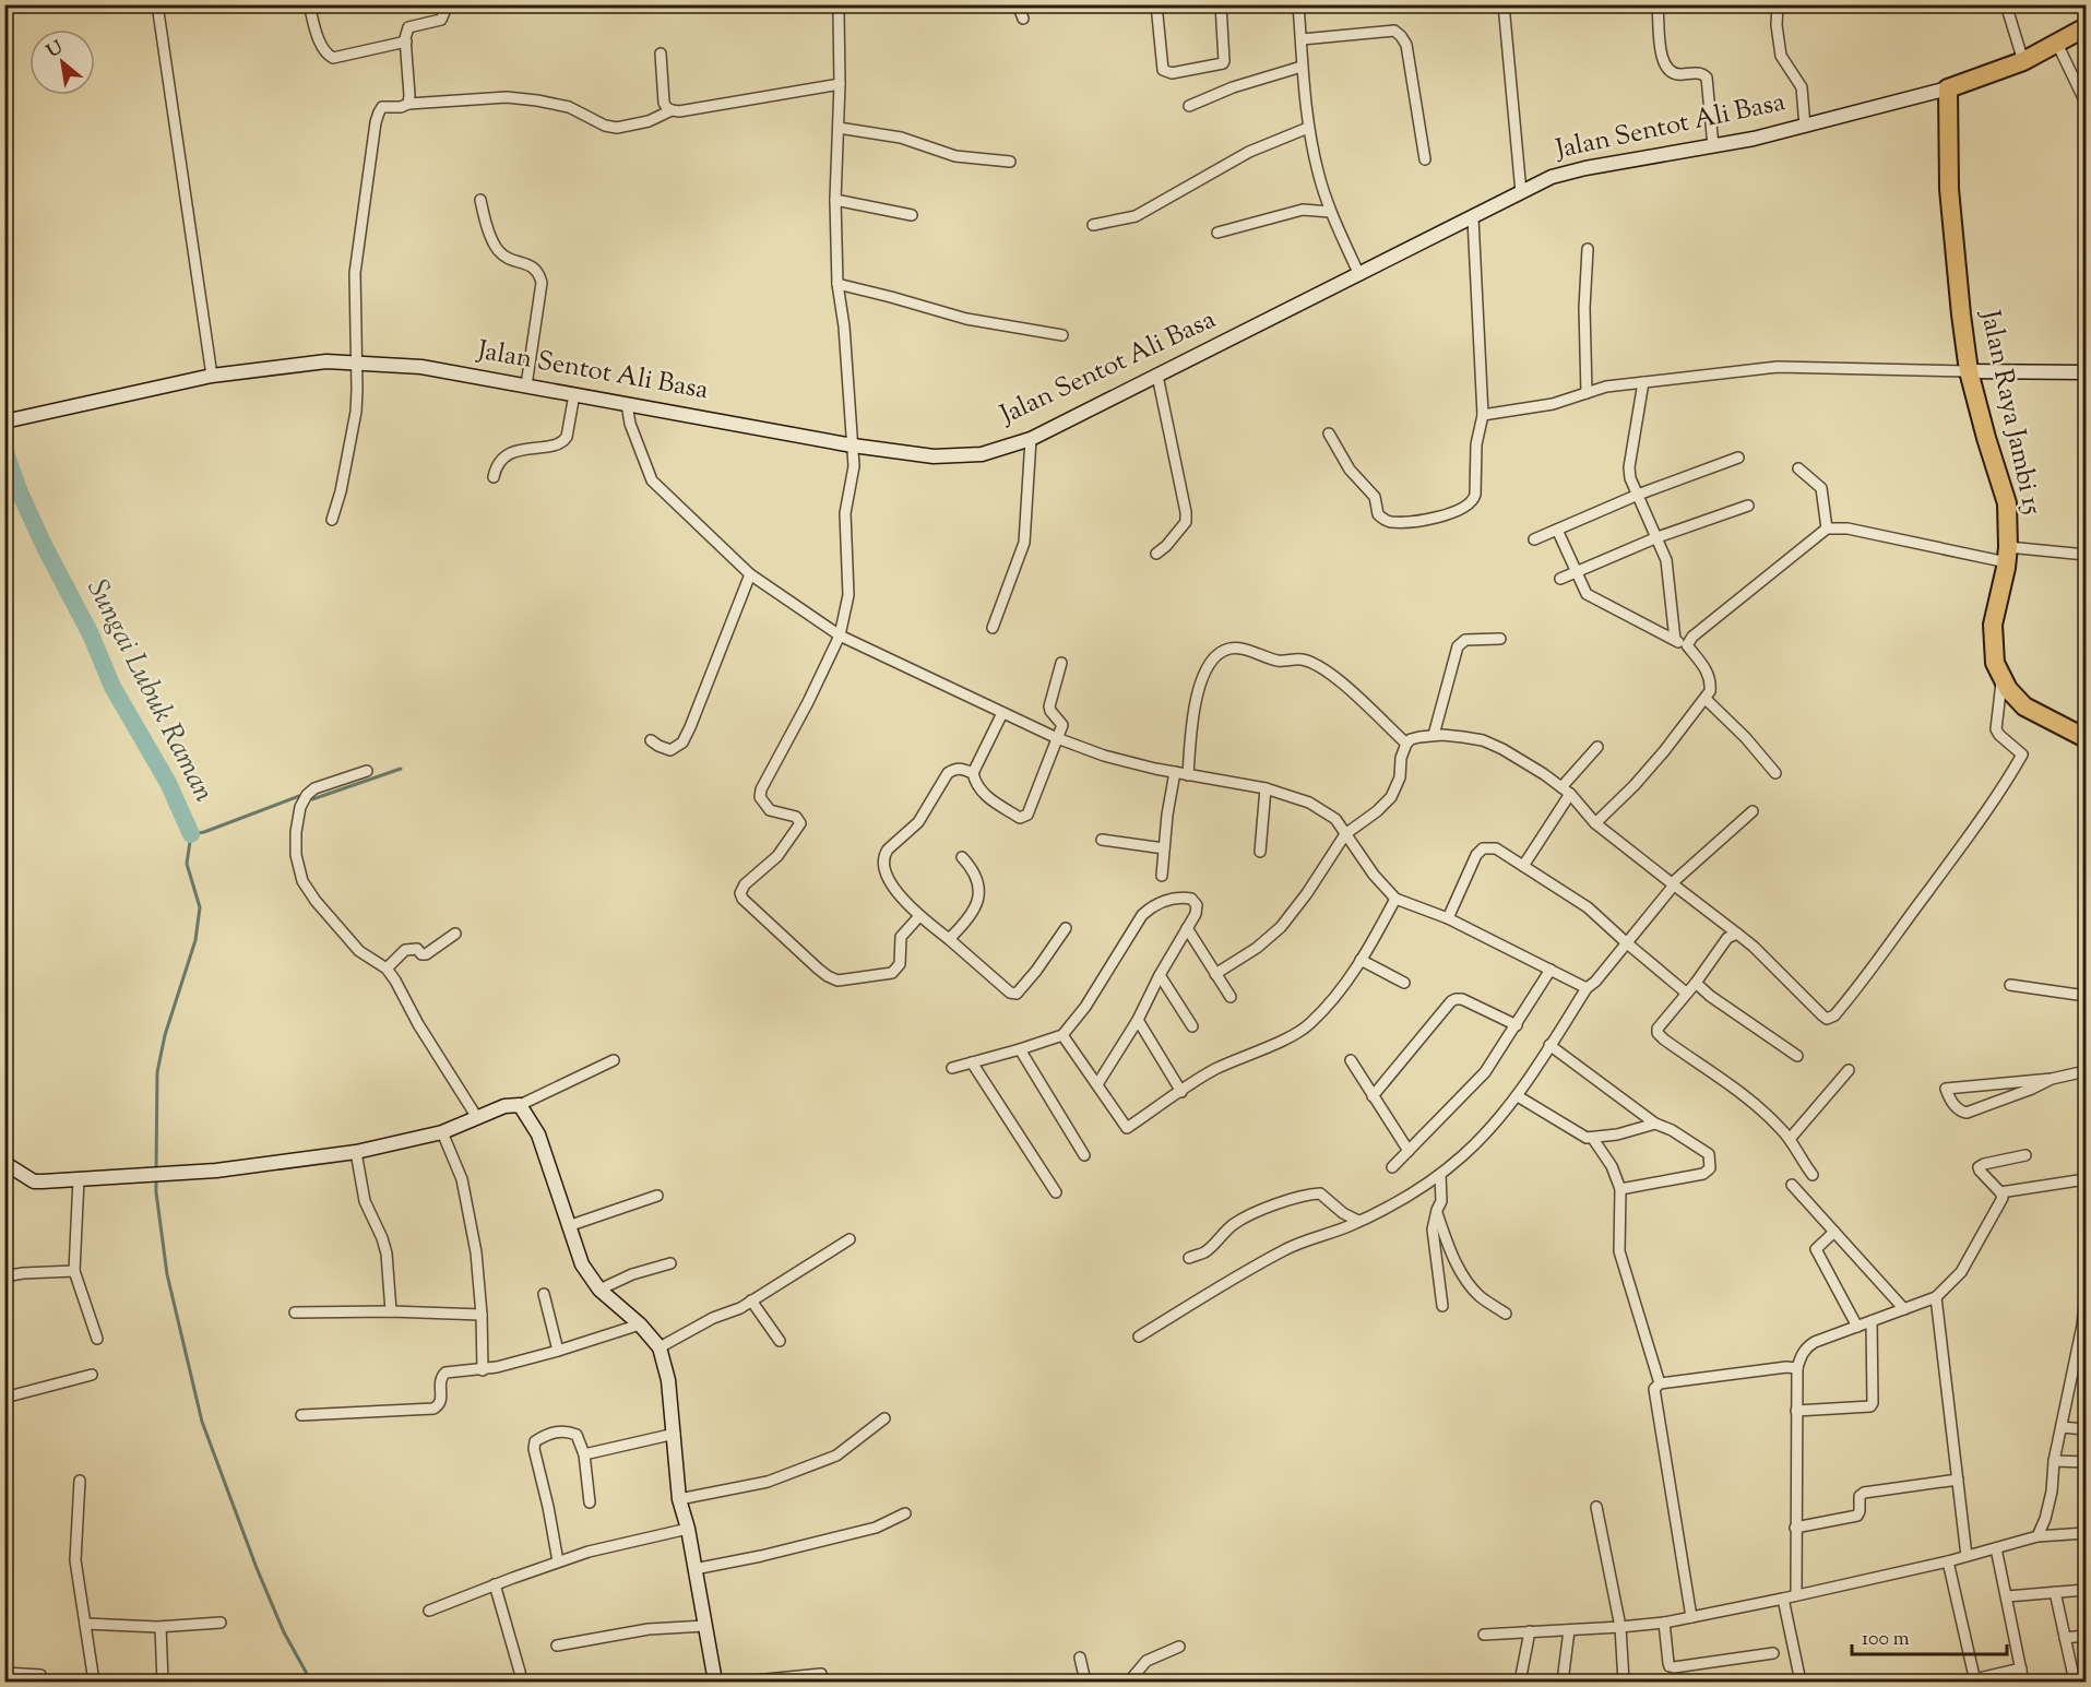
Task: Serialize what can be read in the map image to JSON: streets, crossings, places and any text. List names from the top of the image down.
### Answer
{
  "streets": {
    "highway": ["Jalan Sentot Ali Basa", "Jalan Raya Jambi 15"]
  },
  "crossings": [
    ["Jalan Sentot Ali Basa", "Jalan Raya Jambi 15"]
  ],
  "water": ["Sungai Lubuk Raman"],
  "scale_bar": "100 m",
  "north": "top left"
}
